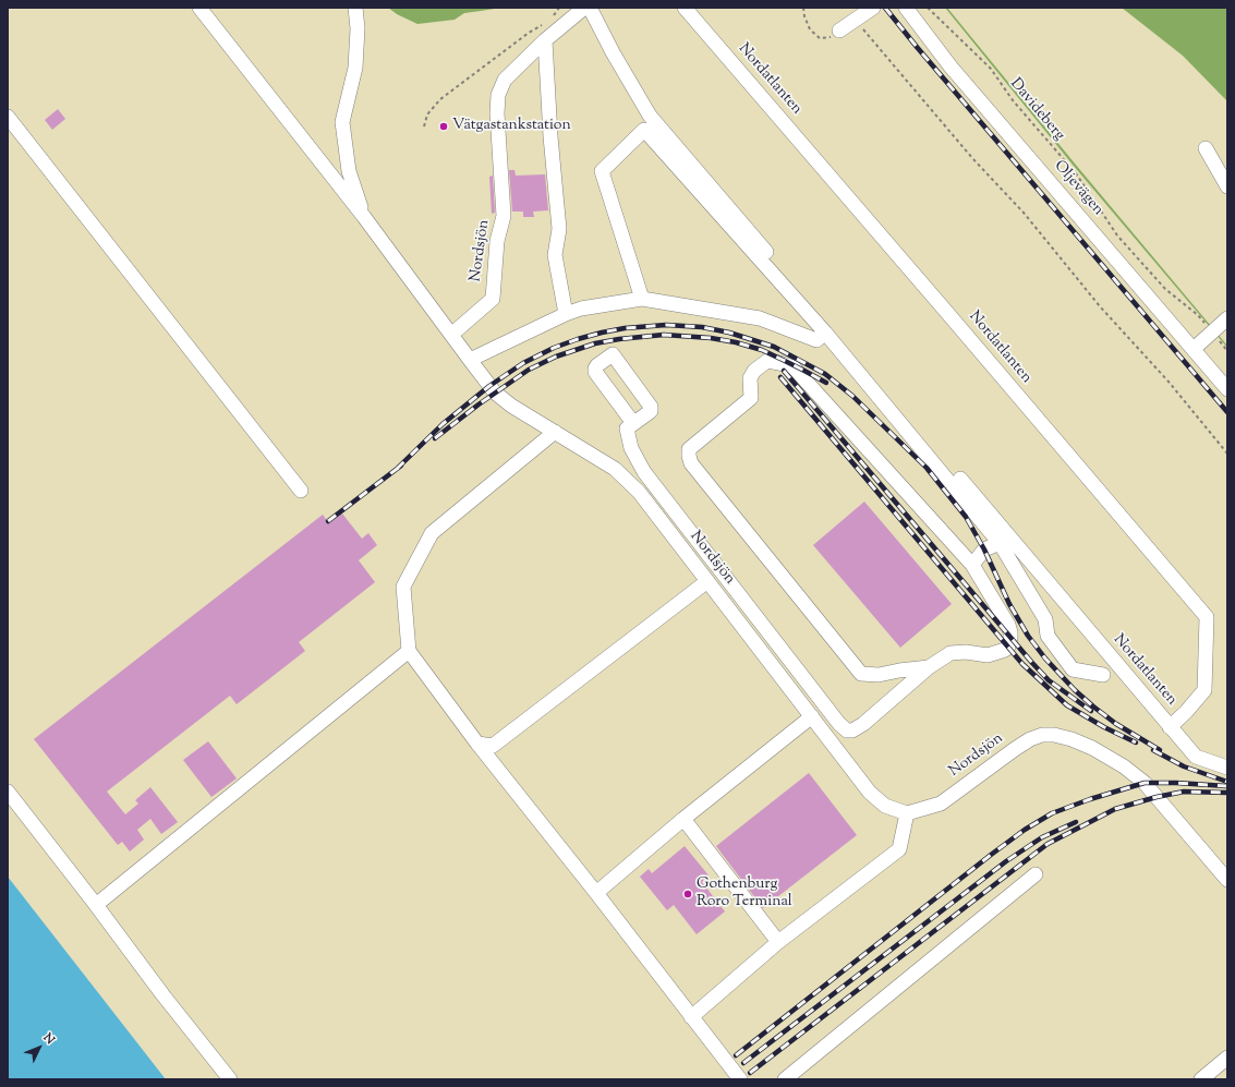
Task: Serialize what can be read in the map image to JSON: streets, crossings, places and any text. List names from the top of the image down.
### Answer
{
  "streets": {
    "street": ["Nordatlanten", "Oljevägen", "Nordsjön"],
    "path": ["Davideberg"]
  },
  "places": ["Vätgastankstation", "Gothenburg Roro Terminal"],
  "north": "top right"
}
